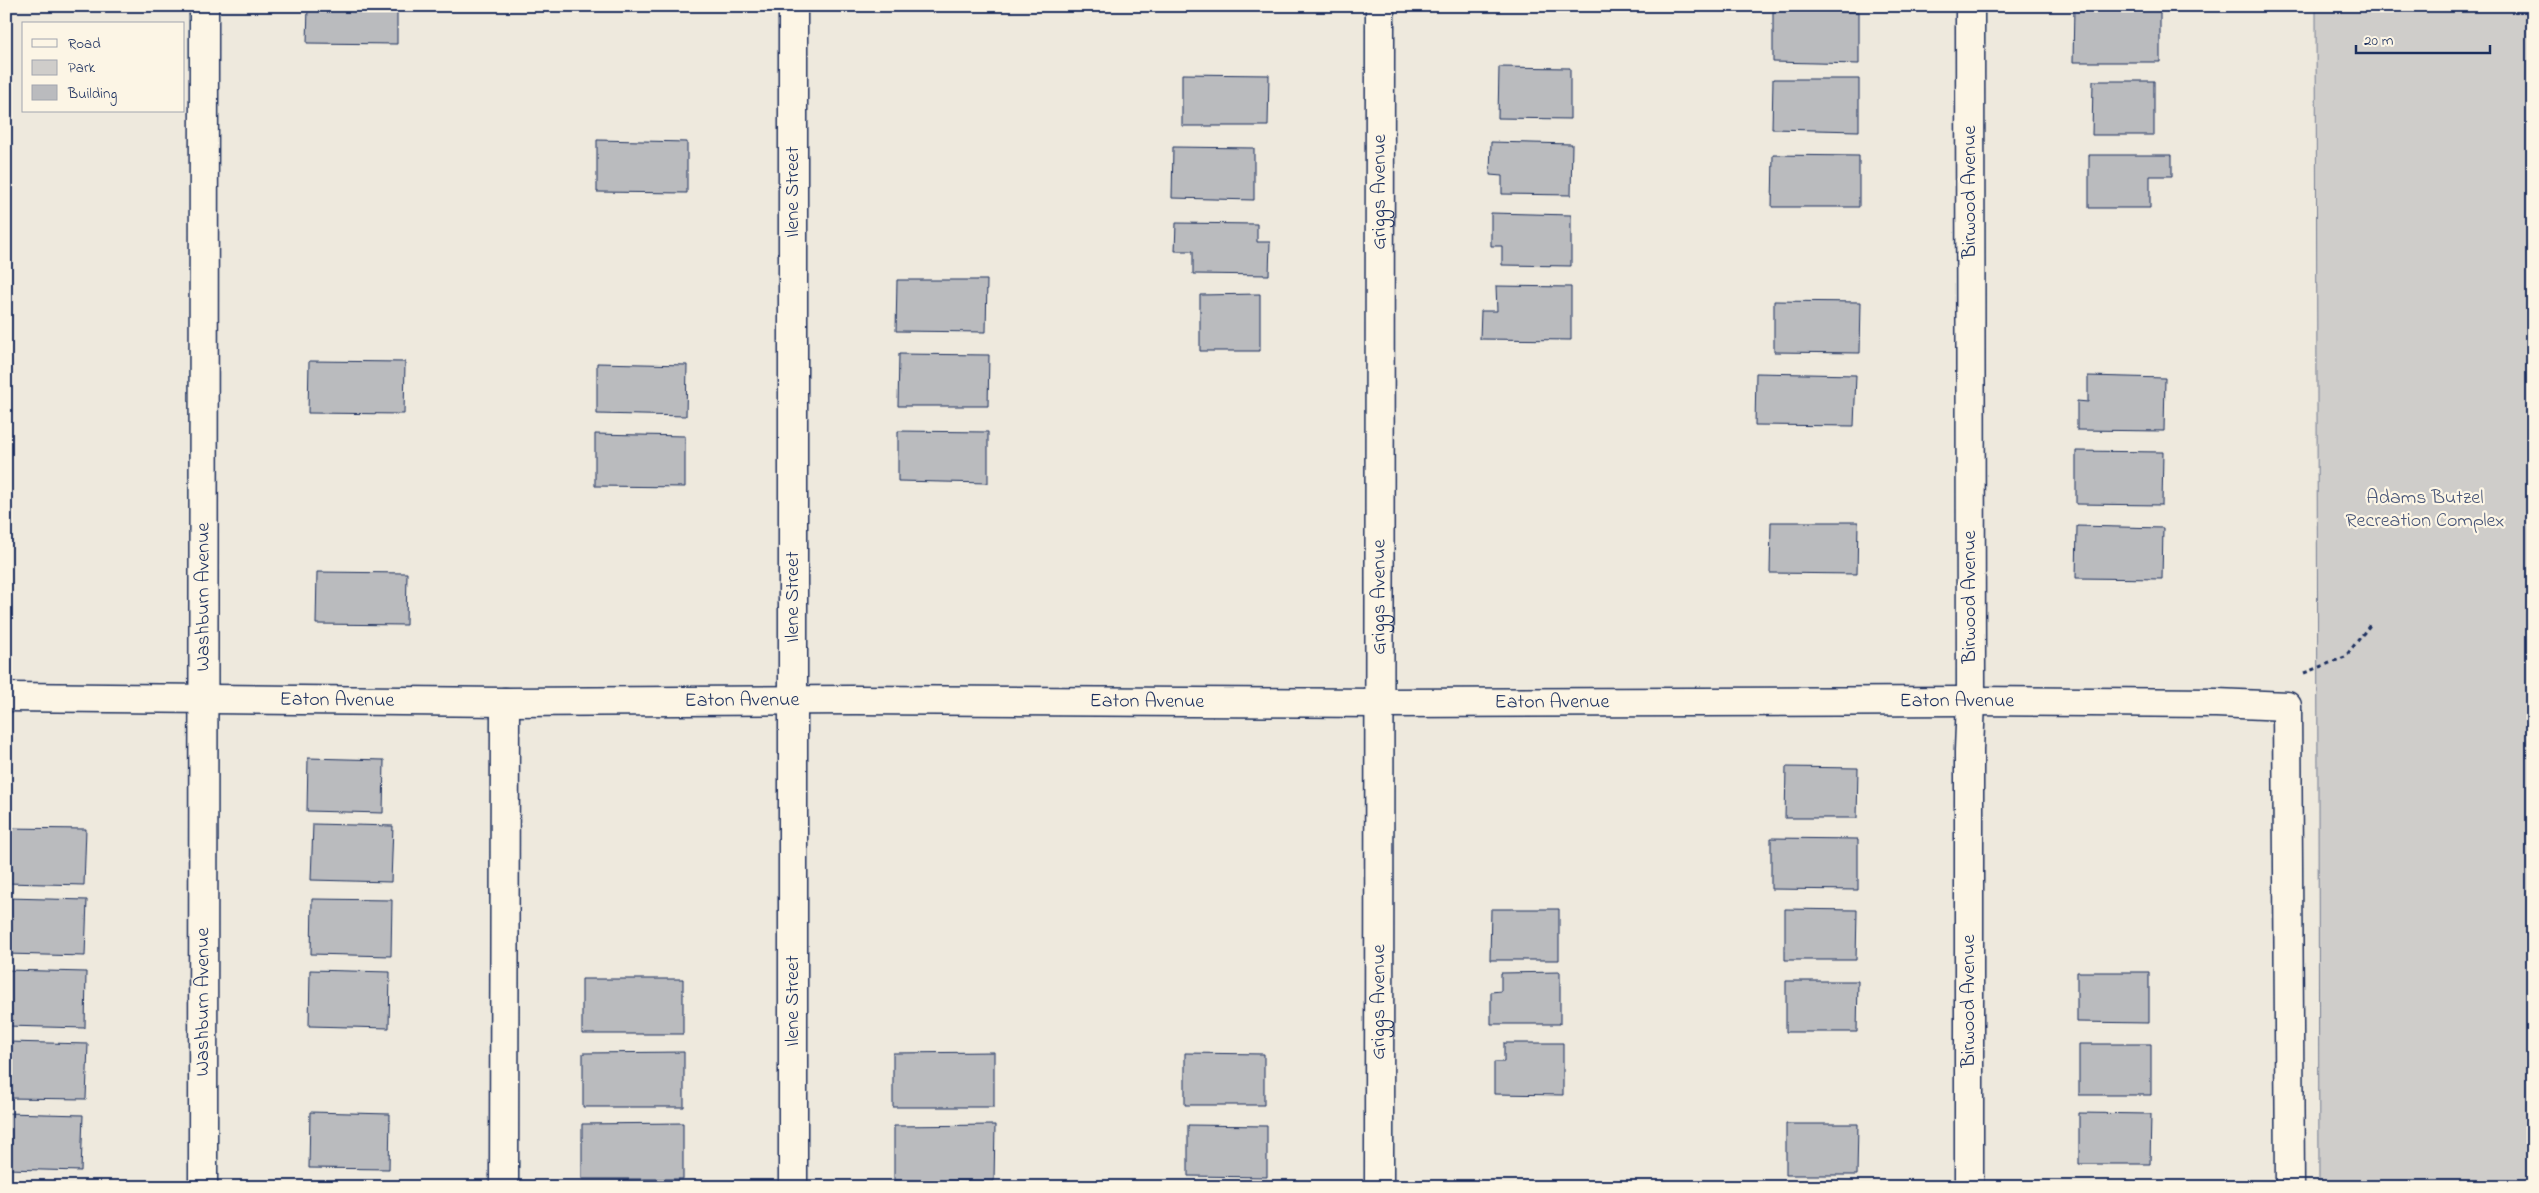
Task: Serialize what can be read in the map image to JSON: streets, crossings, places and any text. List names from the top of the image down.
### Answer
{
  "streets": {
    "street": [
      "Ilene Street",
      "Griggs Avenue",
      "Birwood Avenue",
      "Washburn Avenue",
      "Eaton Avenue"
    ]
  },
  "crossings": [
    ["Ilene Street", "Eaton Avenue"],
    ["Griggs Avenue", "Eaton Avenue"],
    ["Birwood Avenue", "Eaton Avenue"],
    ["Washburn Avenue", "Eaton Avenue"]
  ],
  "parks": ["Adams Butzel Recreation Complex"],
  "legend": ["Road", "Park", "Building"],
  "scale_bar": "20 m"
}
